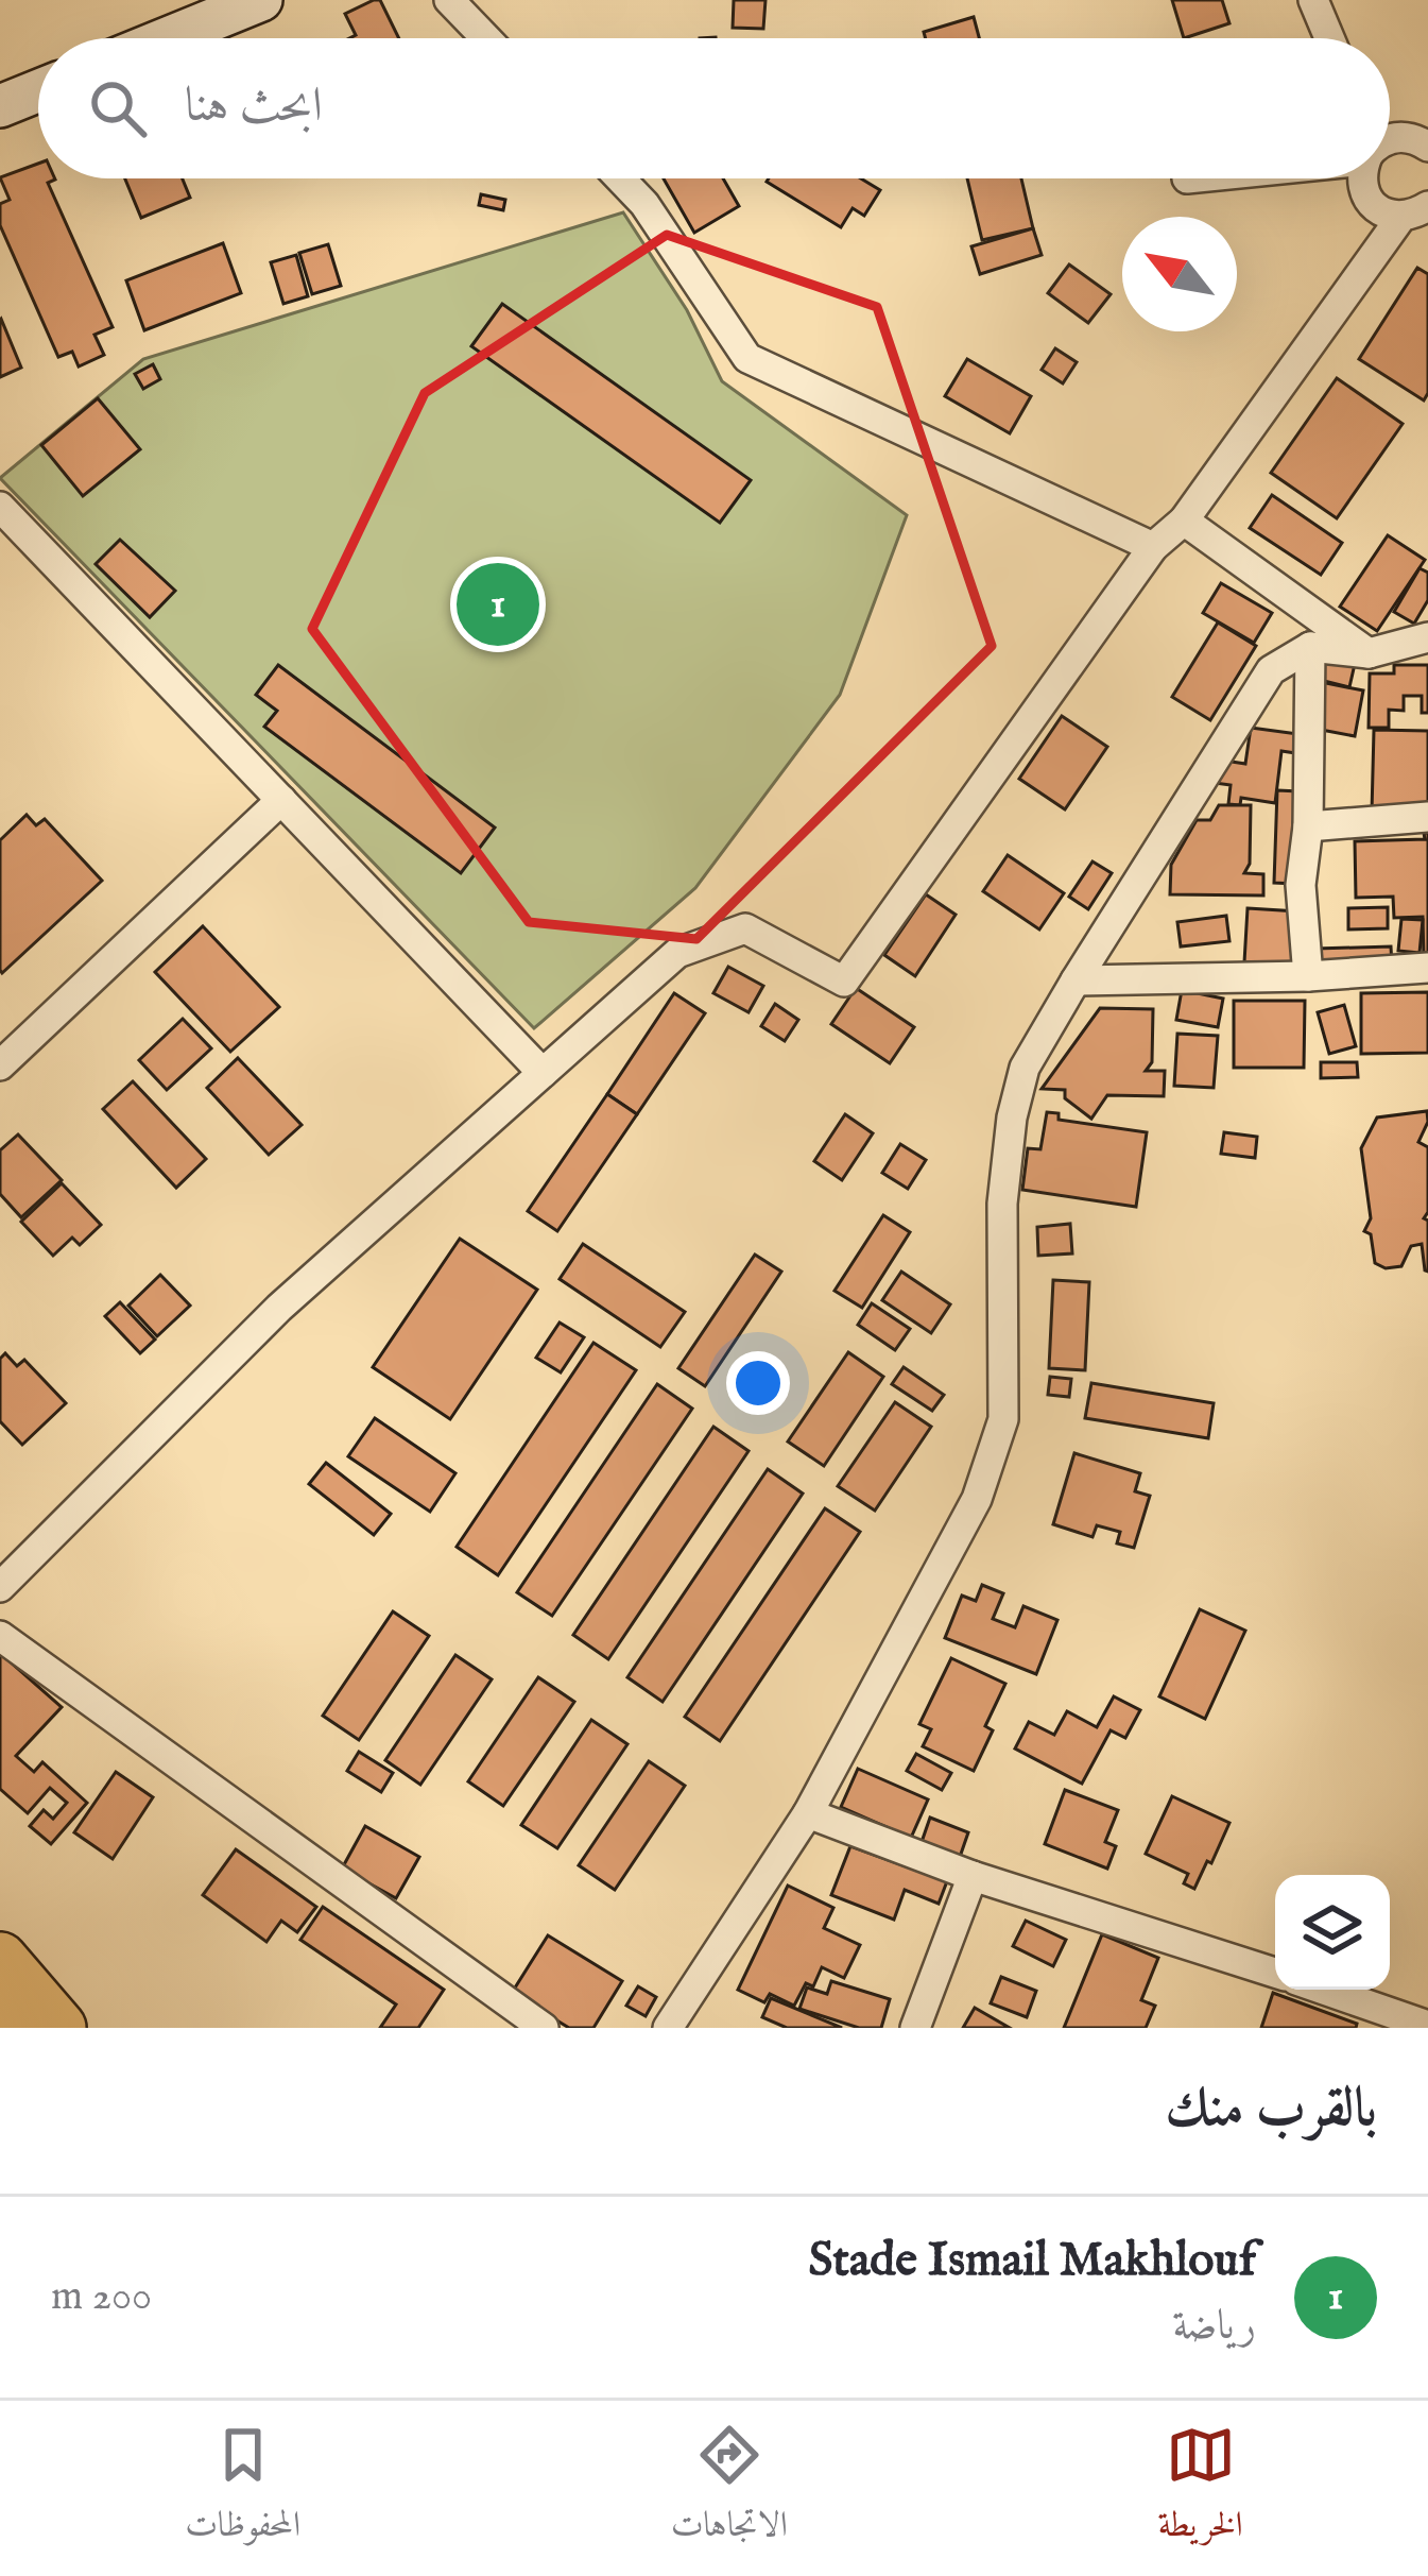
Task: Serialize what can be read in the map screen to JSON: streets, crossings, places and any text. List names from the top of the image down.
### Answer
{
  "north": "top left",
  "page": {
    "search": "ابحث هنا",
    "pins": "1",
    "heading": "بالقرب منك",
    "list": [
      {
        "mark": "1",
        "name": "Stade Ismail Makhlouf",
        "note": "رياضة",
        "value": "200 m"
      }
    ],
    "nav": ["الخريطة", "الاتجاهات", "المحفوظات"]
  }
}
